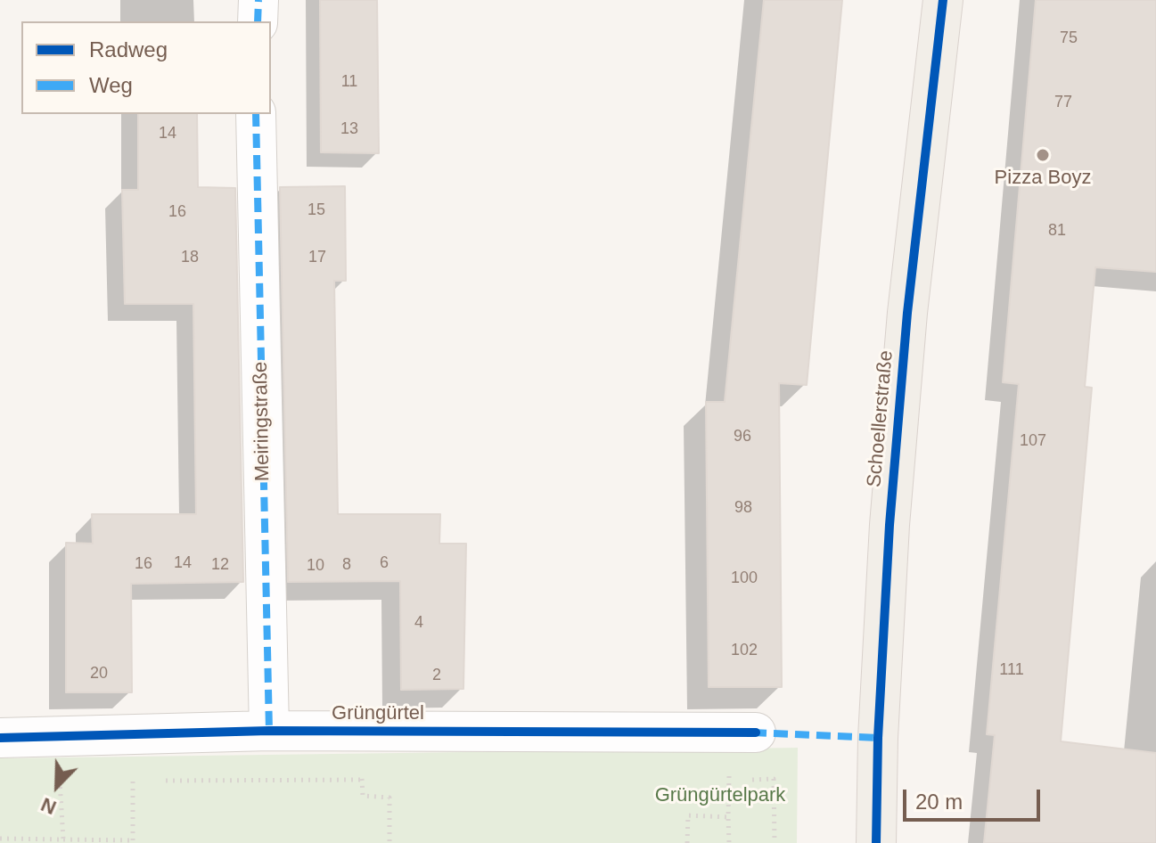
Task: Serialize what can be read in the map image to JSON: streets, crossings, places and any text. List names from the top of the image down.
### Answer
{
  "streets": {
    "main road": ["Schoellerstraße"],
    "street": ["Meiringstraße", "Grüngürtel"]
  },
  "crossings": [
    ["Meiringstraße", "Grüngürtel"]
  ],
  "parks": ["Grüngürtelpark"],
  "places": ["Pizza Boyz"],
  "house_numbers": [
    "75",
    "11",
    "77",
    "13",
    "14",
    "15",
    "16",
    "81",
    "18",
    "17",
    "96",
    "107",
    "98",
    "14",
    "6",
    "16",
    "12",
    "8",
    "10",
    "100",
    "4",
    "102",
    "111",
    "20",
    "2"
  ],
  "legend": ["Radweg", "Weg"],
  "scale_bar": "20 m",
  "north": "bottom left"
}
